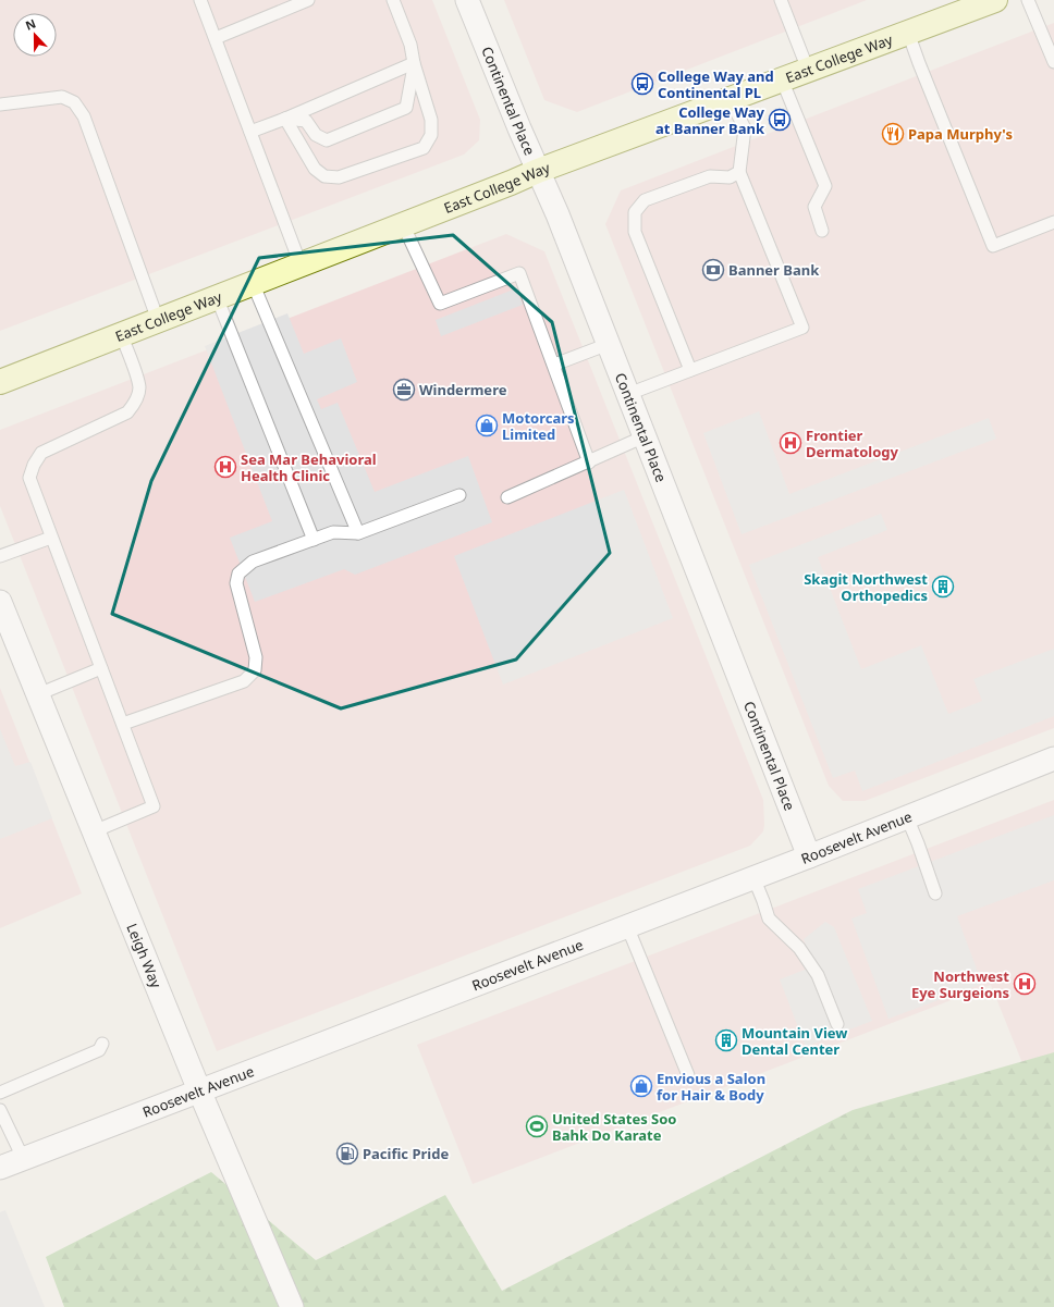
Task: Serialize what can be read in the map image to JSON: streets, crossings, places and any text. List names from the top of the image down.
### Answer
{
  "streets": {
    "main road": ["East College Way"],
    "street": ["Continental Place", "Roosevelt Avenue", "Leigh Way"]
  },
  "crossings": [
    ["East College Way", "Continental Place"],
    ["Continental Place", "Roosevelt Avenue"],
    ["Roosevelt Avenue", "Leigh Way"]
  ],
  "places": {
    "bus stop": ["College Way and Continental PL", "College Way at Banner Bank"],
    "restaurant": ["Papa Murphy's"],
    "bank": ["Banner Bank"],
    "office": ["Windermere"],
    "shop": ["Motorcars Limited", "Envious a Salon for Hair & Body"],
    "hospital": ["Frontier Dermatology", "Sea Mar Behavioral Health Clinic", "Northwest Eye Surgeions"],
    "building": ["Skagit Northwest Orthopedics", "Mountain View Dental Center"],
    "sports": ["United States Soo Bahk Do Karate"],
    "fuel station": ["Pacific Pride"]
  },
  "north": "top"
}
